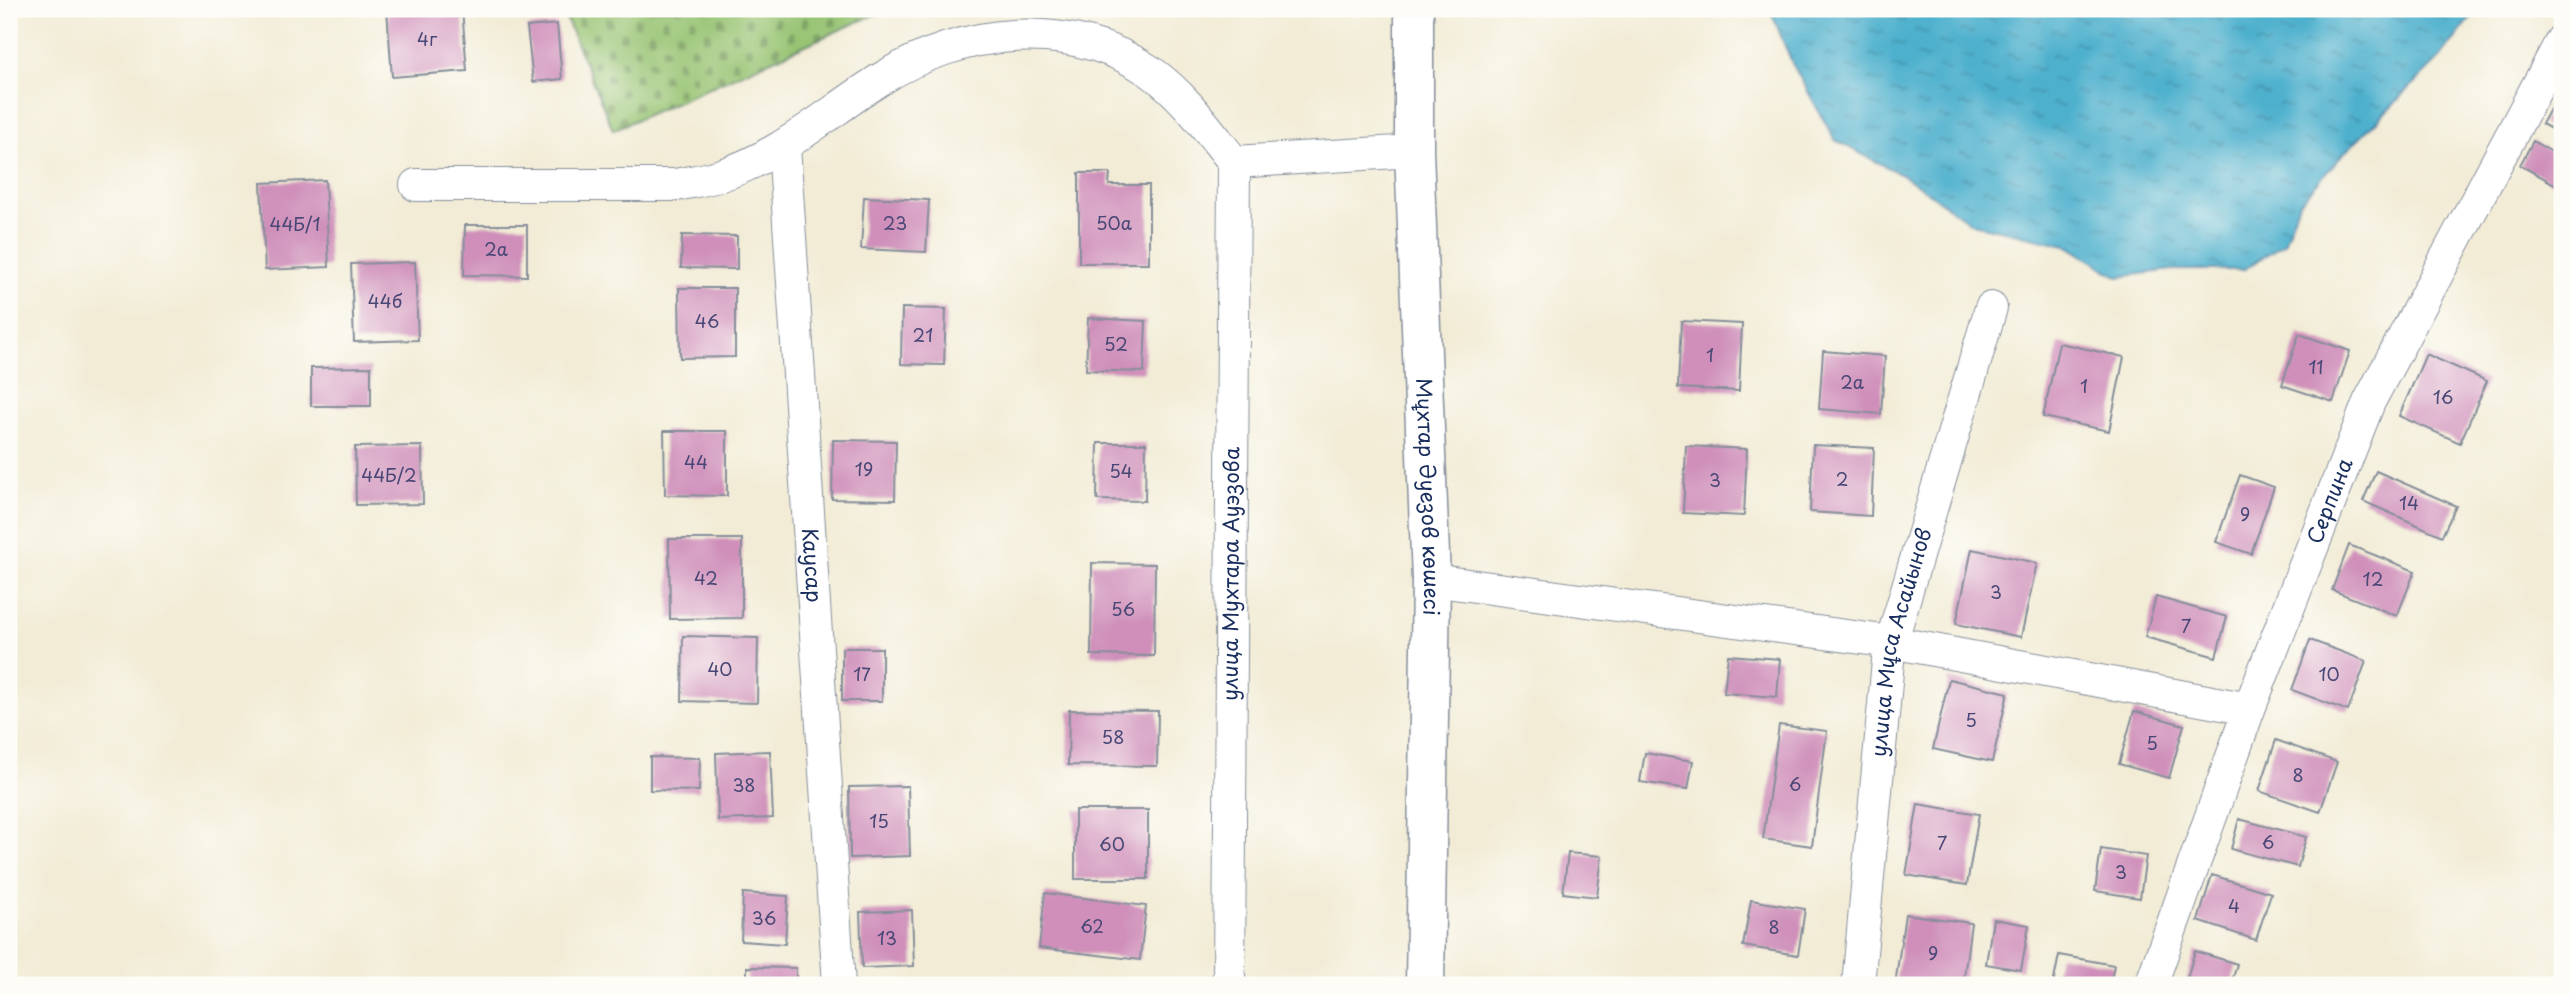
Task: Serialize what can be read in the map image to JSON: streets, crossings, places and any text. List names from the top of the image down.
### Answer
{
  "streets": {
    "main road": ["Мұхтар Әуезов көшесі"],
    "street": [
      "Серпина",
      "Каусар",
      "улица Мухтара Ауэзова",
      "улица Мұса Асайынов"
    ]
  },
  "house_numbers": [
    "4г",
    "23",
    "50а",
    "44Б/1",
    "2а",
    "44б",
    "46",
    "21",
    "52",
    "1",
    "11",
    "2а",
    "1",
    "16",
    "44",
    "19",
    "54",
    "44Б/2",
    "2",
    "3",
    "14",
    "9",
    "42",
    "12",
    "3",
    "56",
    "7",
    "40",
    "17",
    "10",
    "5",
    "58",
    "5",
    "8",
    "6",
    "38",
    "15",
    "6",
    "7",
    "60",
    "3",
    "4",
    "36",
    "62",
    "8",
    "13",
    "9"
  ]
}
